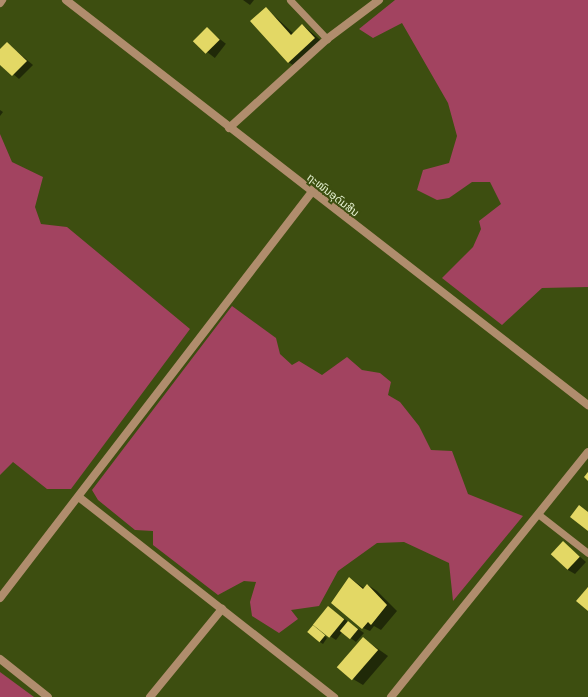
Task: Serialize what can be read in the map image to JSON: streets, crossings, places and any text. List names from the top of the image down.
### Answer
{
  "streets": {
    "street": ["ຖະໜົນອຸດົມສິນ"]
  }
}
